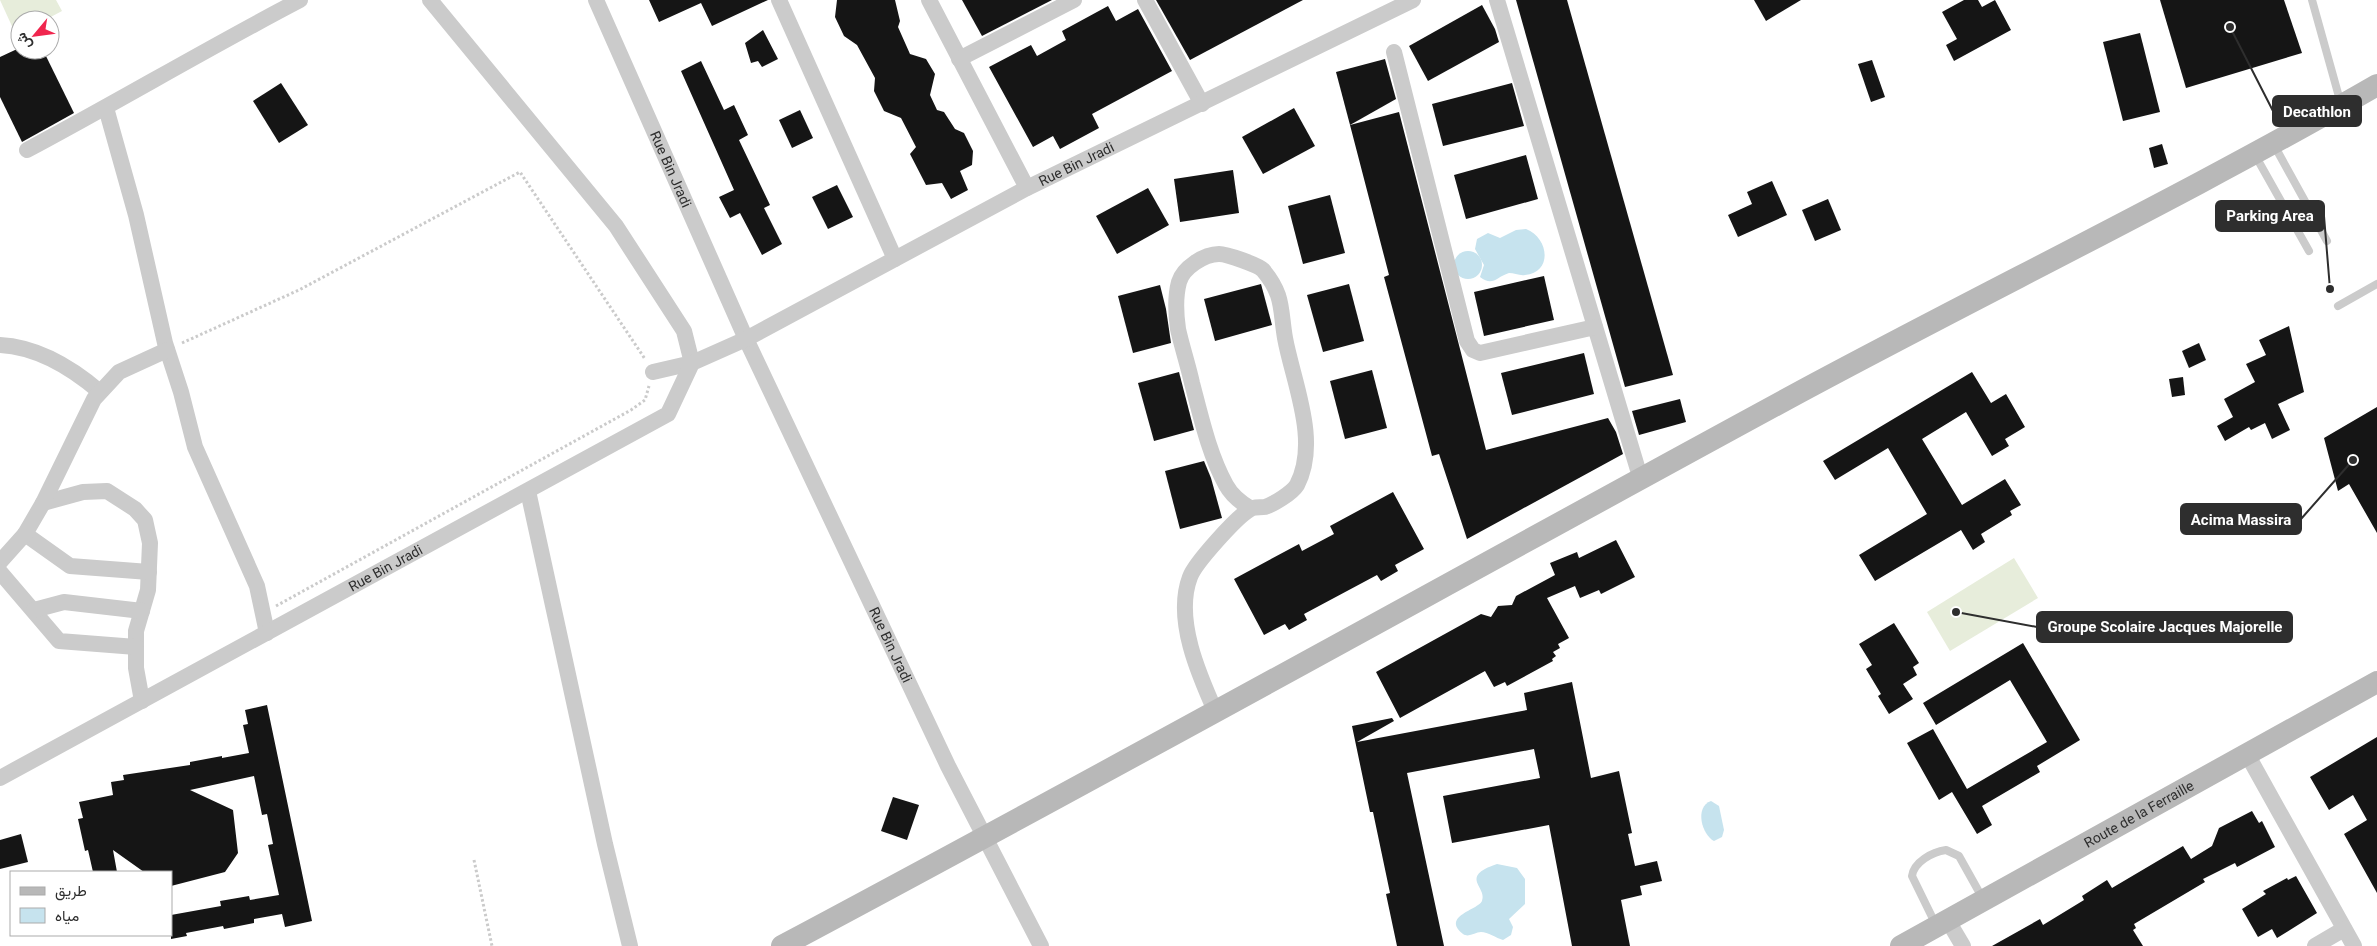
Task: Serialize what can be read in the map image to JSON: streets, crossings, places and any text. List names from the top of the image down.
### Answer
{
  "streets": {
    "street": ["Rue Bin Jradi", "Route de la Ferraille"]
  },
  "places": [
    "Decathlon",
    "Parking Area",
    "Acima Massira",
    "Groupe Scolaire Jacques Majorelle"
  ],
  "legend": ["طريق", "مياه"],
  "north": "bottom left"
}
